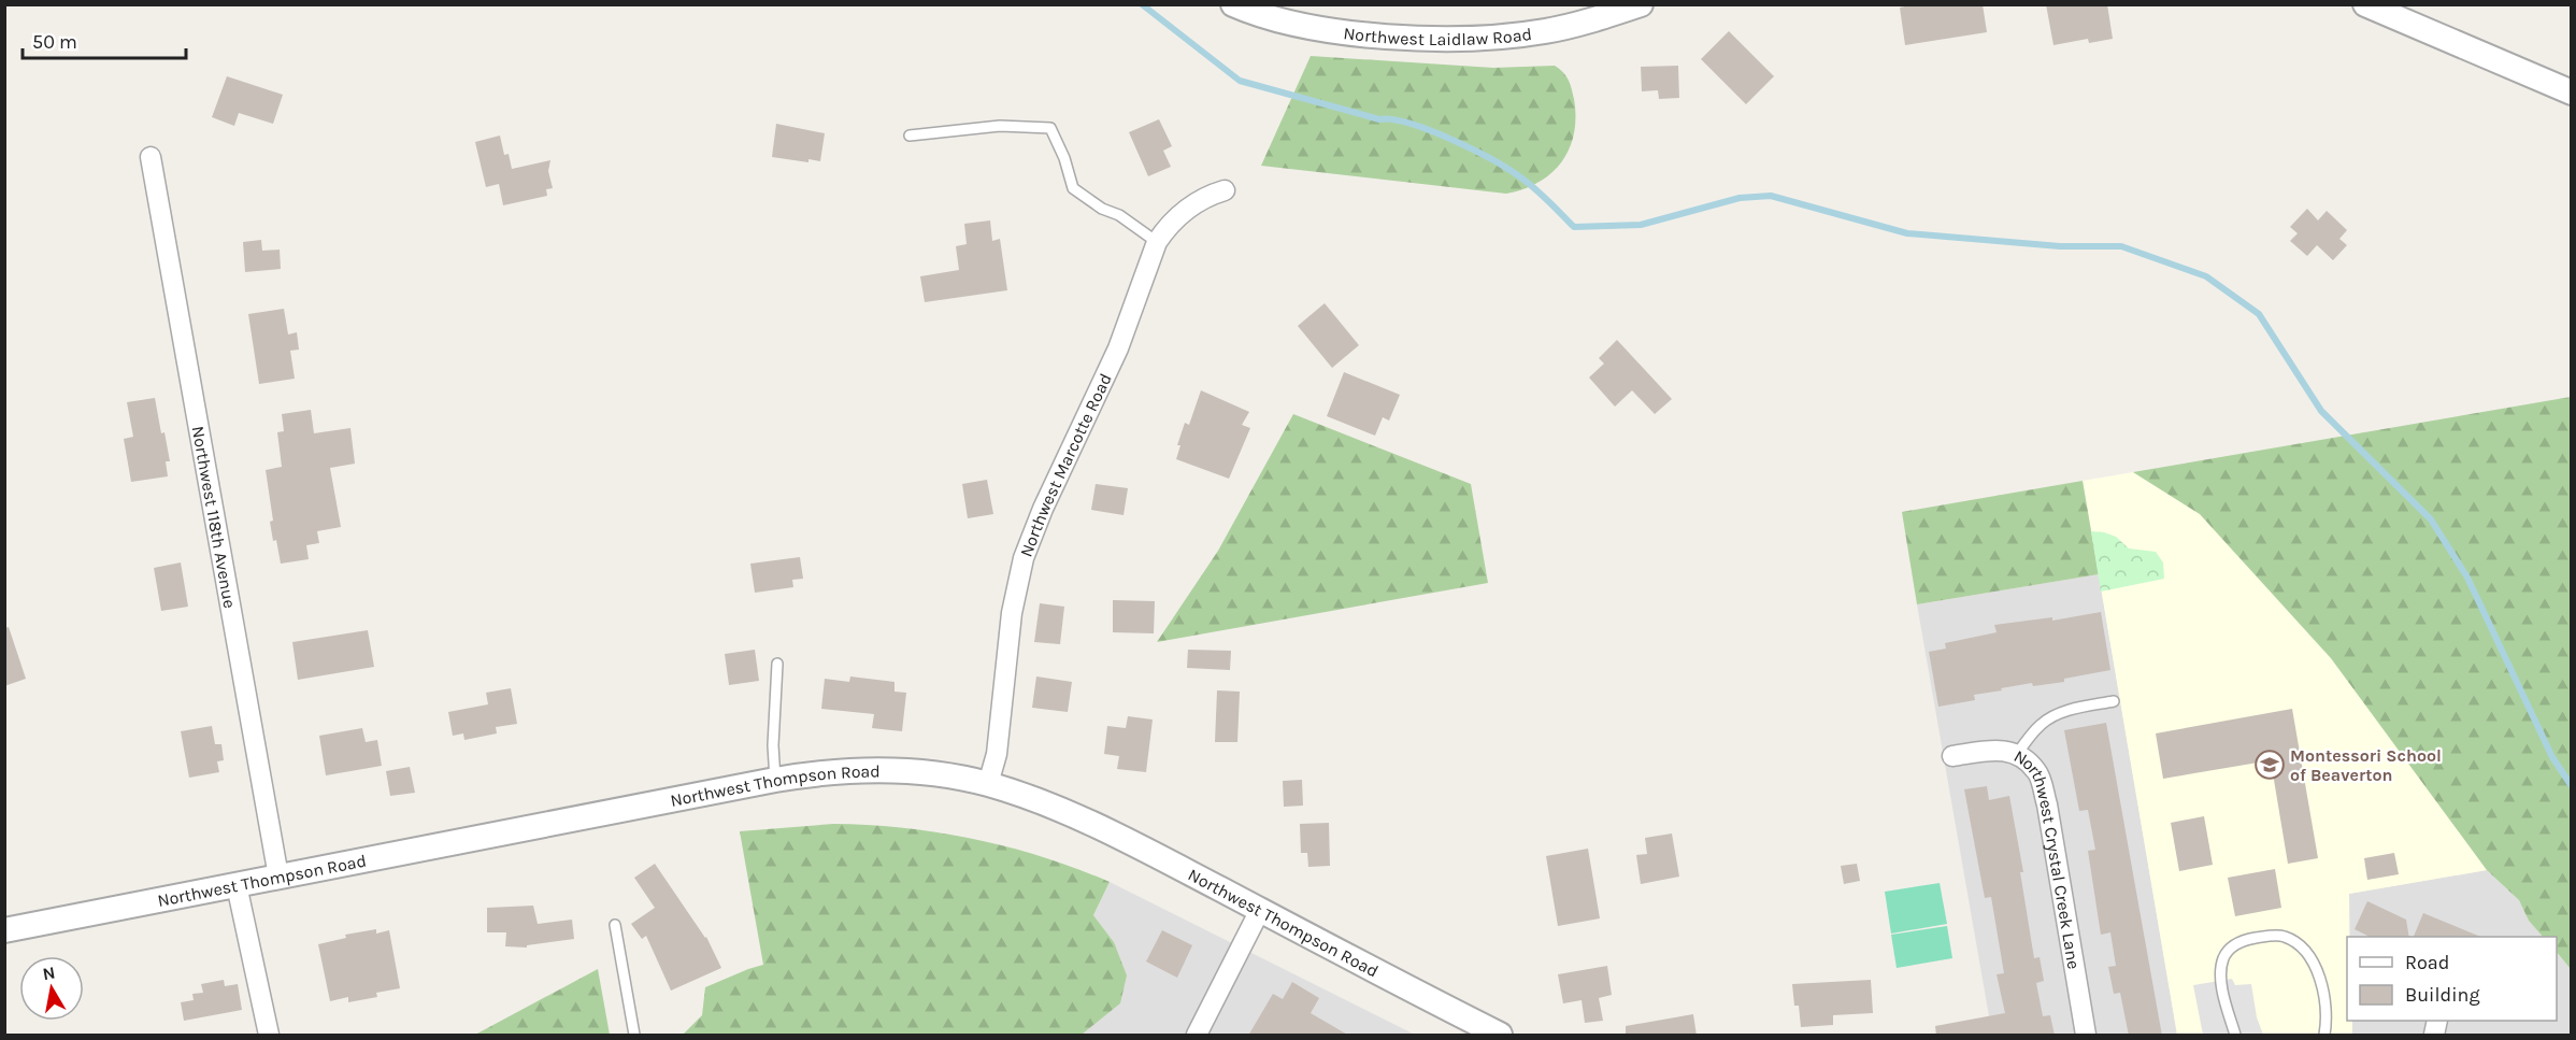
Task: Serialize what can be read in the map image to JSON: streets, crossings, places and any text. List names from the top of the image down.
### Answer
{
  "streets": {
    "street": [
      "Northwest Laidlaw Road",
      "Northwest Marcotte Road",
      "Northwest 118th Avenue",
      "Northwest Thompson Road",
      "Northwest Crystal Creek Lane"
    ]
  },
  "crossings": [
    ["Northwest Marcotte Road", "Northwest Thompson Road"],
    ["Northwest 118th Avenue", "Northwest Thompson Road"]
  ],
  "places": {
    "school or university": ["Montessori School of Beaverton"]
  },
  "legend": ["Road", "Building"],
  "scale_bar": "50 m",
  "north": "top"
}
